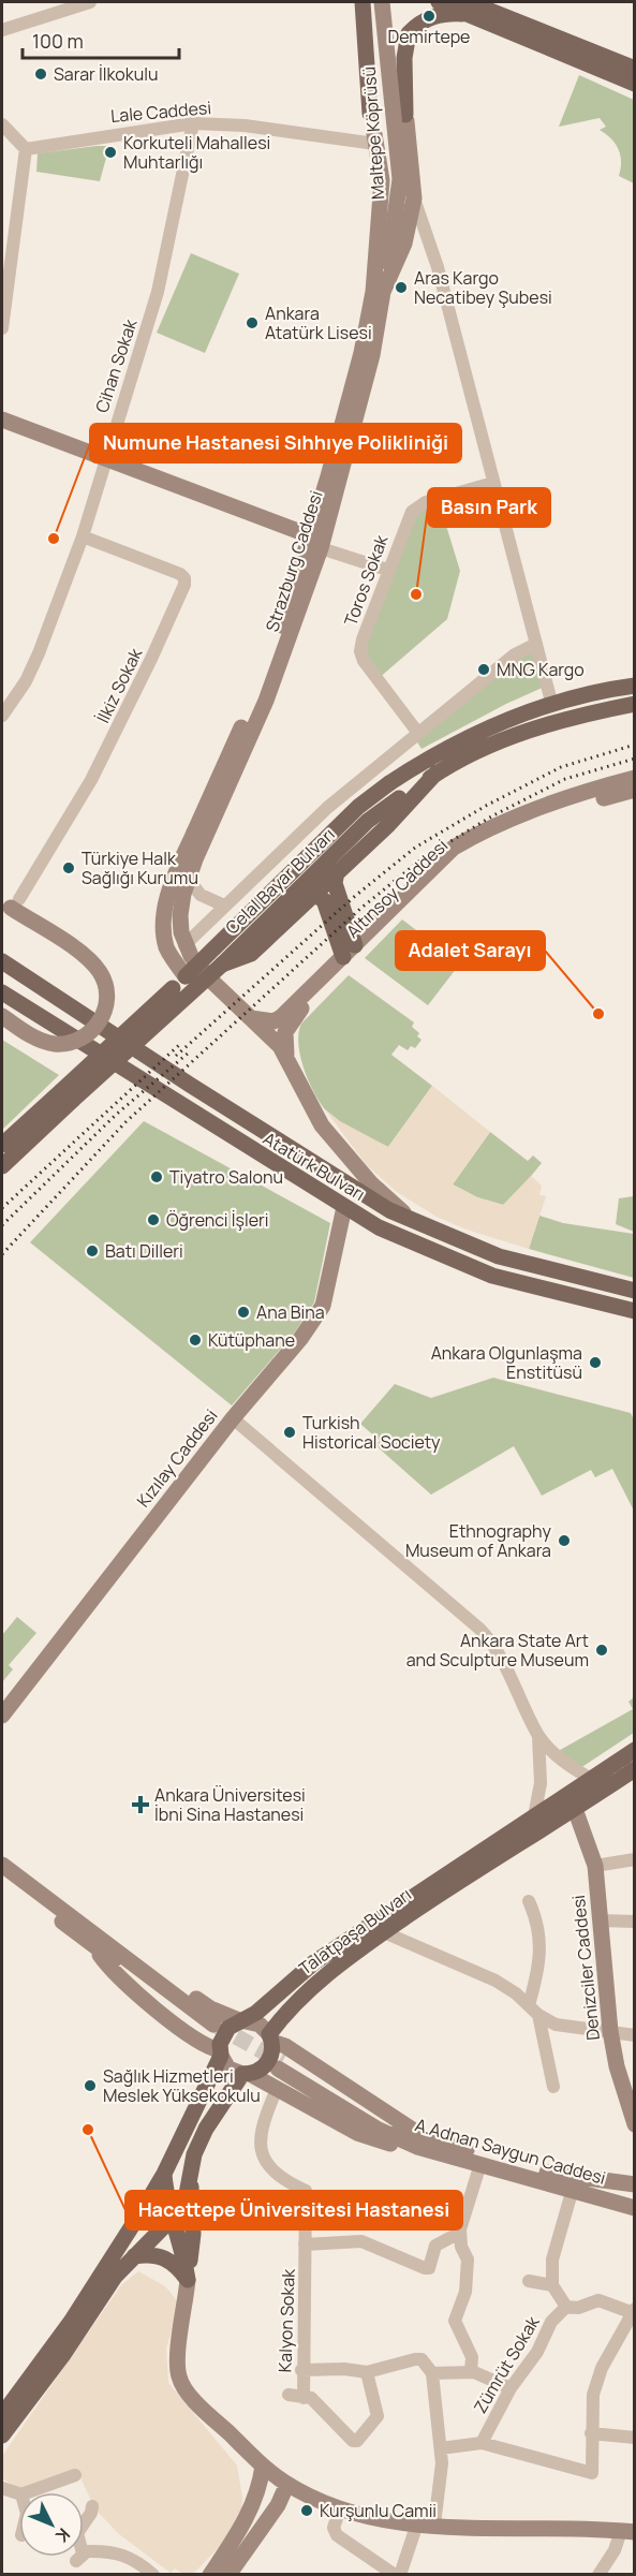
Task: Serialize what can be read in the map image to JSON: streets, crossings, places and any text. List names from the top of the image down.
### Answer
{
  "streets": {
    "main road": [
      "Maltepe Köprüsü",
      "Strazburg Caddesi",
      "Celal Bayar Bulvarı",
      "Altınsoy Caddesi",
      "Atatürk Bulvarı",
      "Kızılay Caddesi",
      "Talatpaşa Bulvarı",
      "Denizciler Caddesi",
      "A.Adnan Saygun Caddesi"
    ],
    "street": [
      "Lale Caddesi",
      "Cihan Sokak",
      "Toros Sokak",
      "İlkiz Sokak",
      "Kalyon Sokak",
      "Zümrüt Sokak"
    ]
  },
  "crossings": [
    ["Lale Caddesi", "Cihan Sokak"],
    ["Lale Caddesi", "Strazburg Caddesi"],
    ["Cihan Sokak", "İlkiz Sokak"],
    ["Strazburg Caddesi", "Celal Bayar Bulvarı"],
    ["Strazburg Caddesi", "Altınsoy Caddesi"],
    ["Altınsoy Caddesi", "Atatürk Bulvarı"],
    ["Atatürk Bulvarı", "Kızılay Caddesi"],
    ["Talatpaşa Bulvarı", "Denizciler Caddesi"]
  ],
  "places": {
    "other": [
      "Demirtepe",
      "Sarar İlkokulu",
      "Korkuteli Mahallesi Muhtarlığı",
      "Aras Kargo Necatibey Şubesi",
      "Ankara Atatürk Lisesi",
      "Numune Hastanesi Sıhhıye Polikliniği",
      "Basın Park",
      "MNG Kargo",
      "Türkiye Halk Sağlığı Kurumu",
      "Adalet Sarayı",
      "Tiyatro Salonu",
      "Öğrenci İşleri",
      "Batı Dilleri",
      "Ana Bina",
      "Kütüphane",
      "Ankara Olgunlaşma Enstitüsü",
      "Turkish Historical Society",
      "Ethnography Museum of Ankara",
      "Ankara State Art and Sculpture Museum",
      "Sağlık Hizmetleri Meslek Yüksekokulu",
      "Hacettepe Üniversitesi Hastanesi",
      "Kurşunlu Camii"
    ],
    "health": ["Ankara Üniversitesi İbni Sina Hastanesi"]
  },
  "scale_bar": "100 m",
  "north": "bottom right"
}
